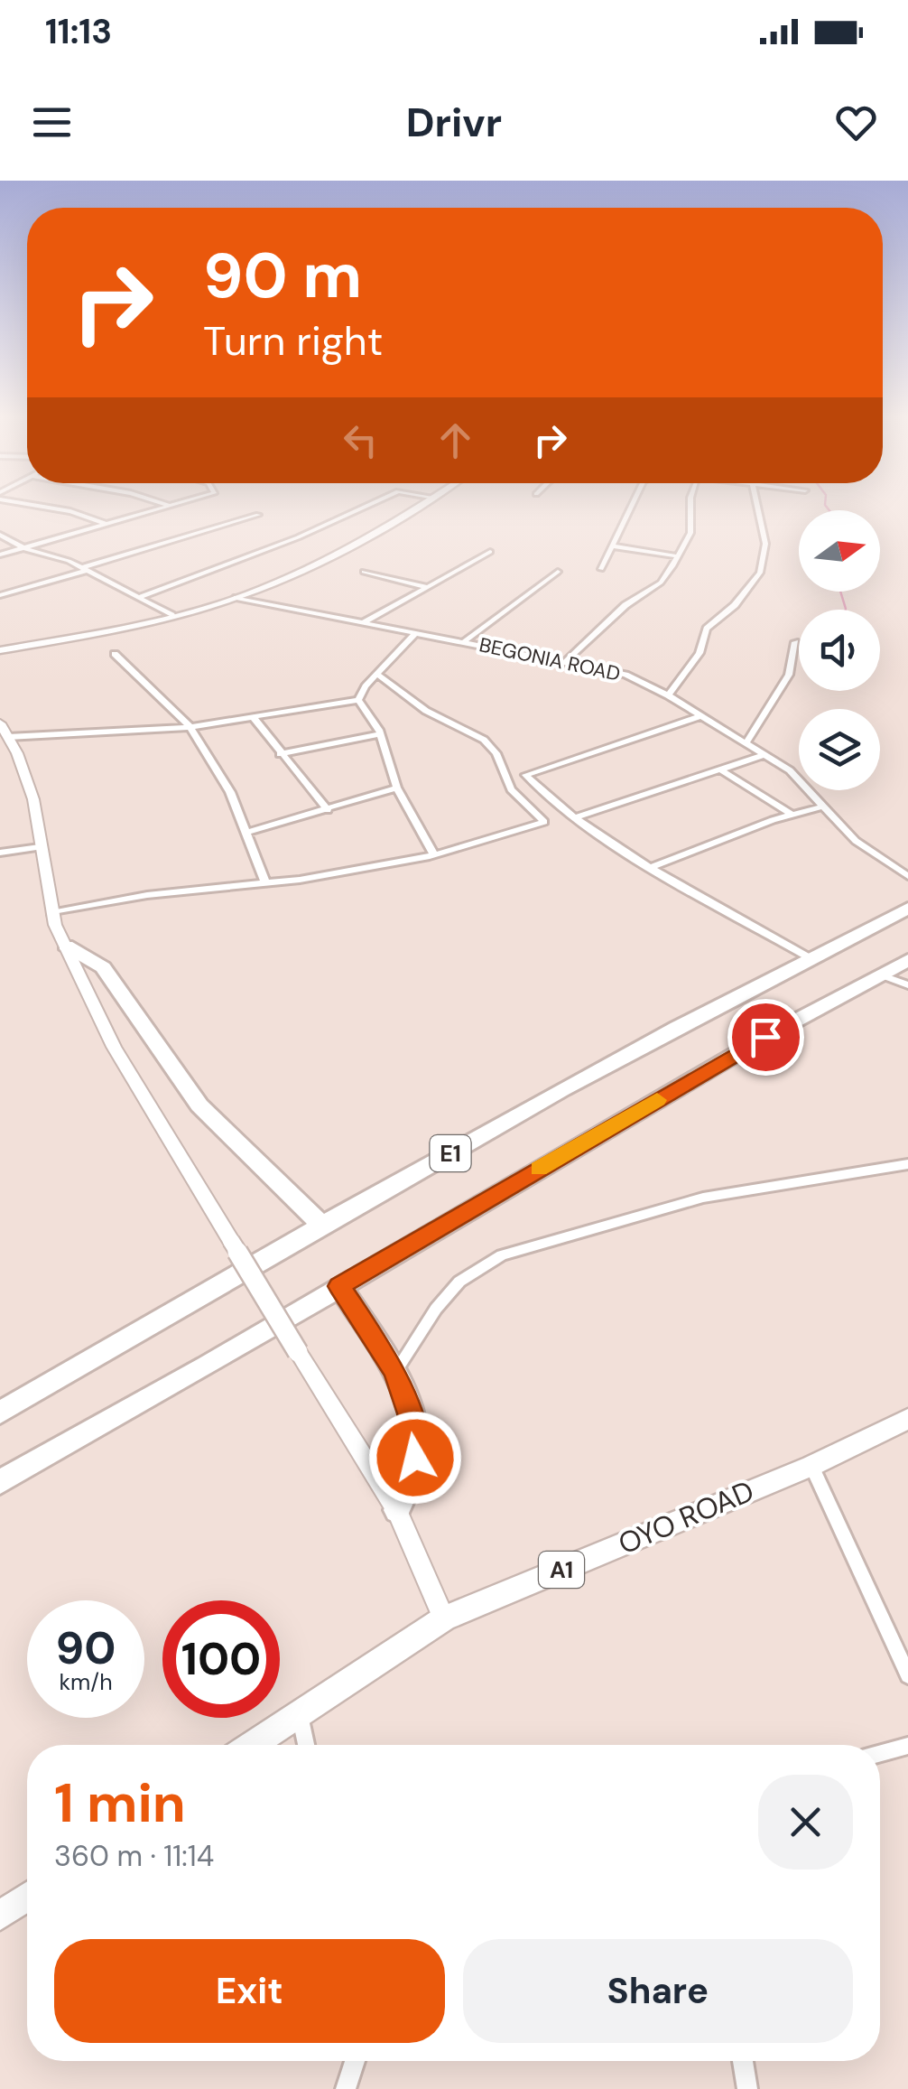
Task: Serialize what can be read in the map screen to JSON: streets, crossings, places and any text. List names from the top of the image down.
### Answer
{
  "streets": {
    "highway": ["E1", "OYO ROAD", "A1"],
    "street": ["BEGONIA ROAD"]
  },
  "north": "right",
  "page": {
    "status": "11:13",
    "header": "Drivr",
    "turn": ["90 m", "Turn right"],
    "speed": "90 km/h",
    "limit": "100",
    "heading": ["1 min", "360 m · 11:14"],
    "buttons": ["Exit", "Share"]
  }
}
